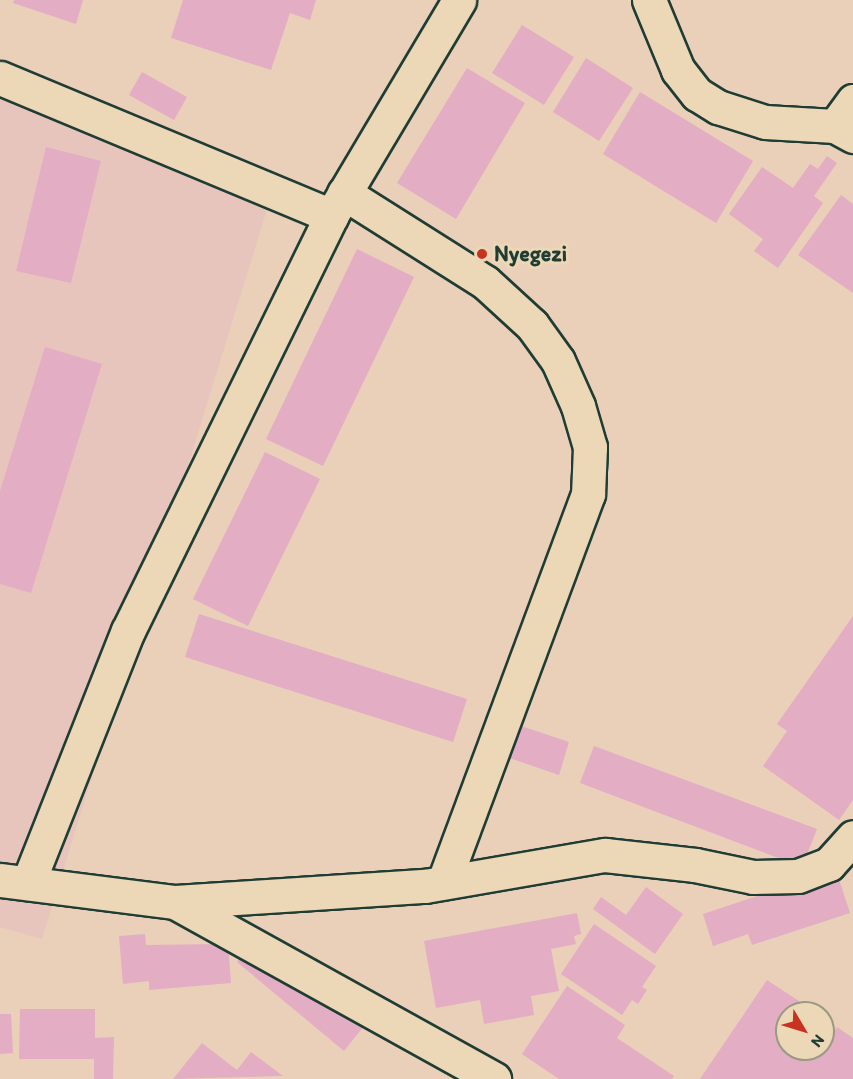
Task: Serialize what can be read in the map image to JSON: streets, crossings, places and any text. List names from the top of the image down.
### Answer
{
  "places": ["Nyegezi"],
  "north": "bottom right"
}
